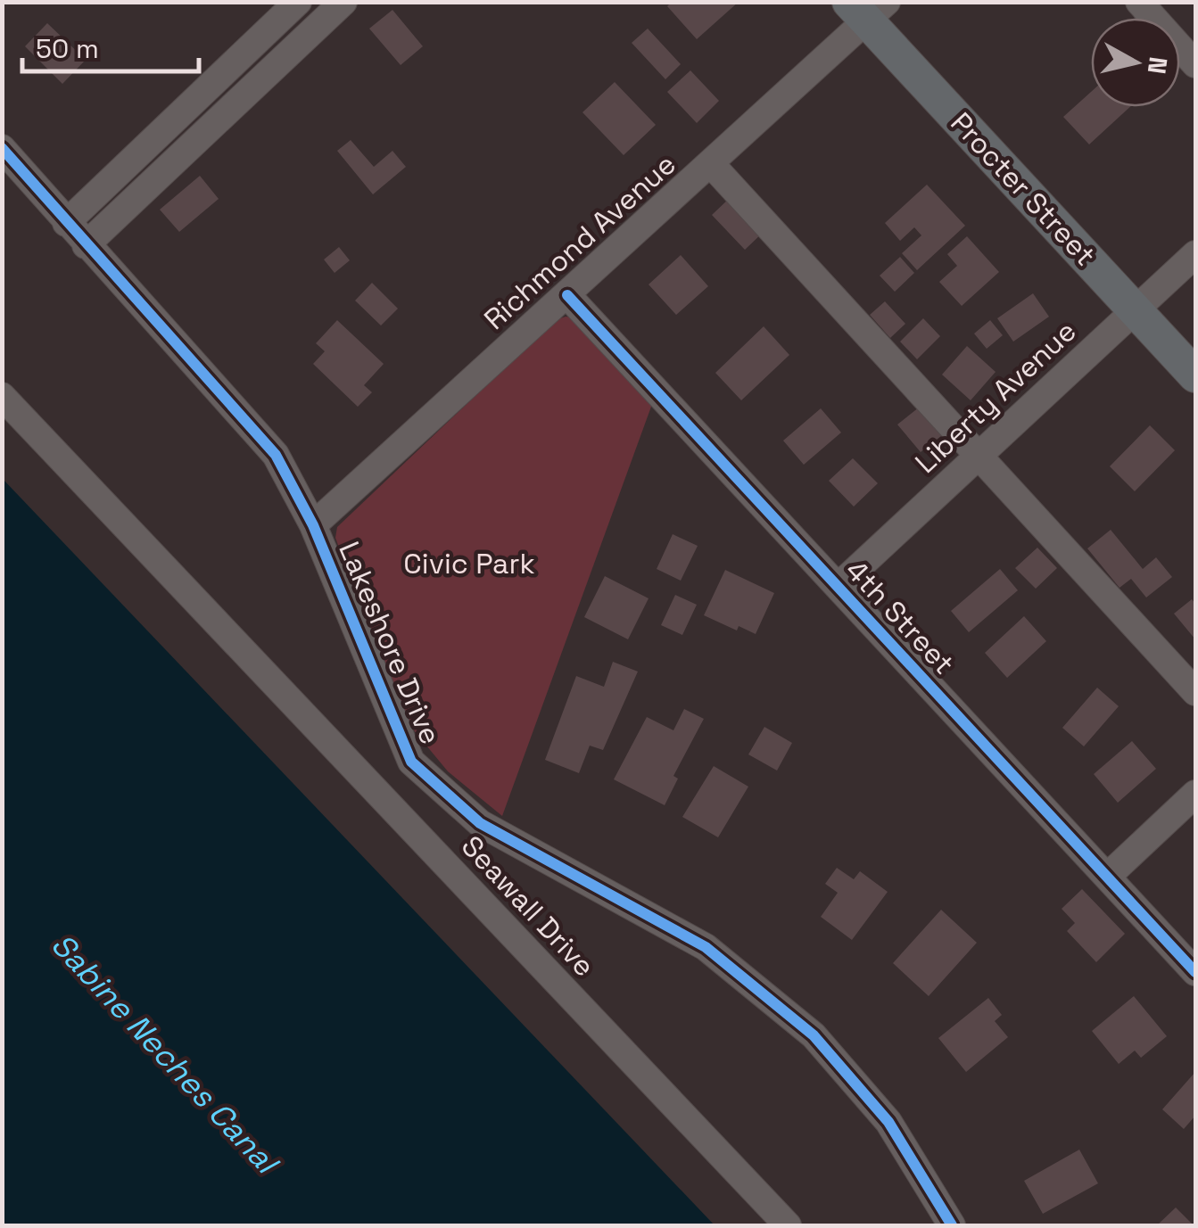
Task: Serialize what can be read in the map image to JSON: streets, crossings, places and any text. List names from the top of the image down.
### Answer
{
  "streets": {
    "main road": ["Procter Street"],
    "street": [
      "Richmond Avenue",
      "Liberty Avenue",
      "4th Street",
      "Lakeshore Drive",
      "Seawall Drive"
    ]
  },
  "crossings": [
    ["Procter Street", "Richmond Avenue"],
    ["Procter Street", "Liberty Avenue"],
    ["Richmond Avenue", "4th Street"],
    ["Richmond Avenue", "Lakeshore Drive"],
    ["Liberty Avenue", "4th Street"]
  ],
  "water": ["Sabine Neches Canal"],
  "parks": ["Civic Park"],
  "scale_bar": "50 m",
  "north": "right"
}
